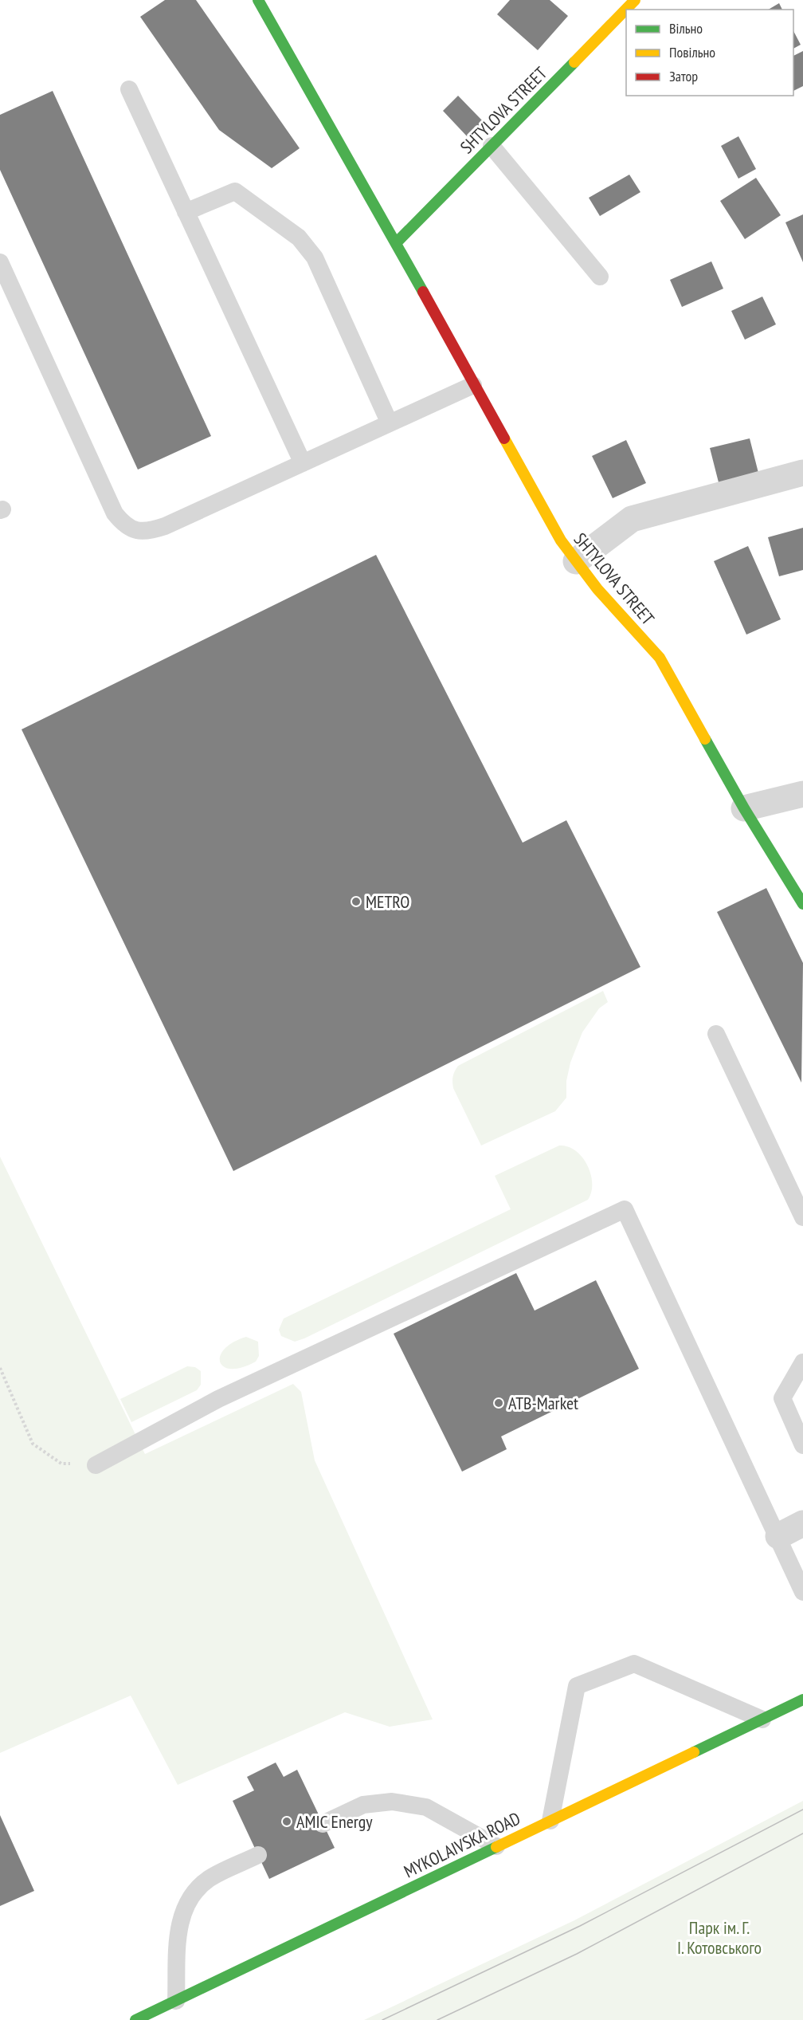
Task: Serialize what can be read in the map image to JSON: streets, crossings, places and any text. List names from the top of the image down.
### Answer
{
  "streets": {
    "street": ["SHTYLOVA STREET", "MYKOLAIVSKA ROAD"]
  },
  "parks": ["Парк ім. Г. І. Котовського"],
  "places": ["METRO", "ATB-Market", "AMIC Energy"],
  "legend": ["Вільно", "Повільно", "Затор"]
}
